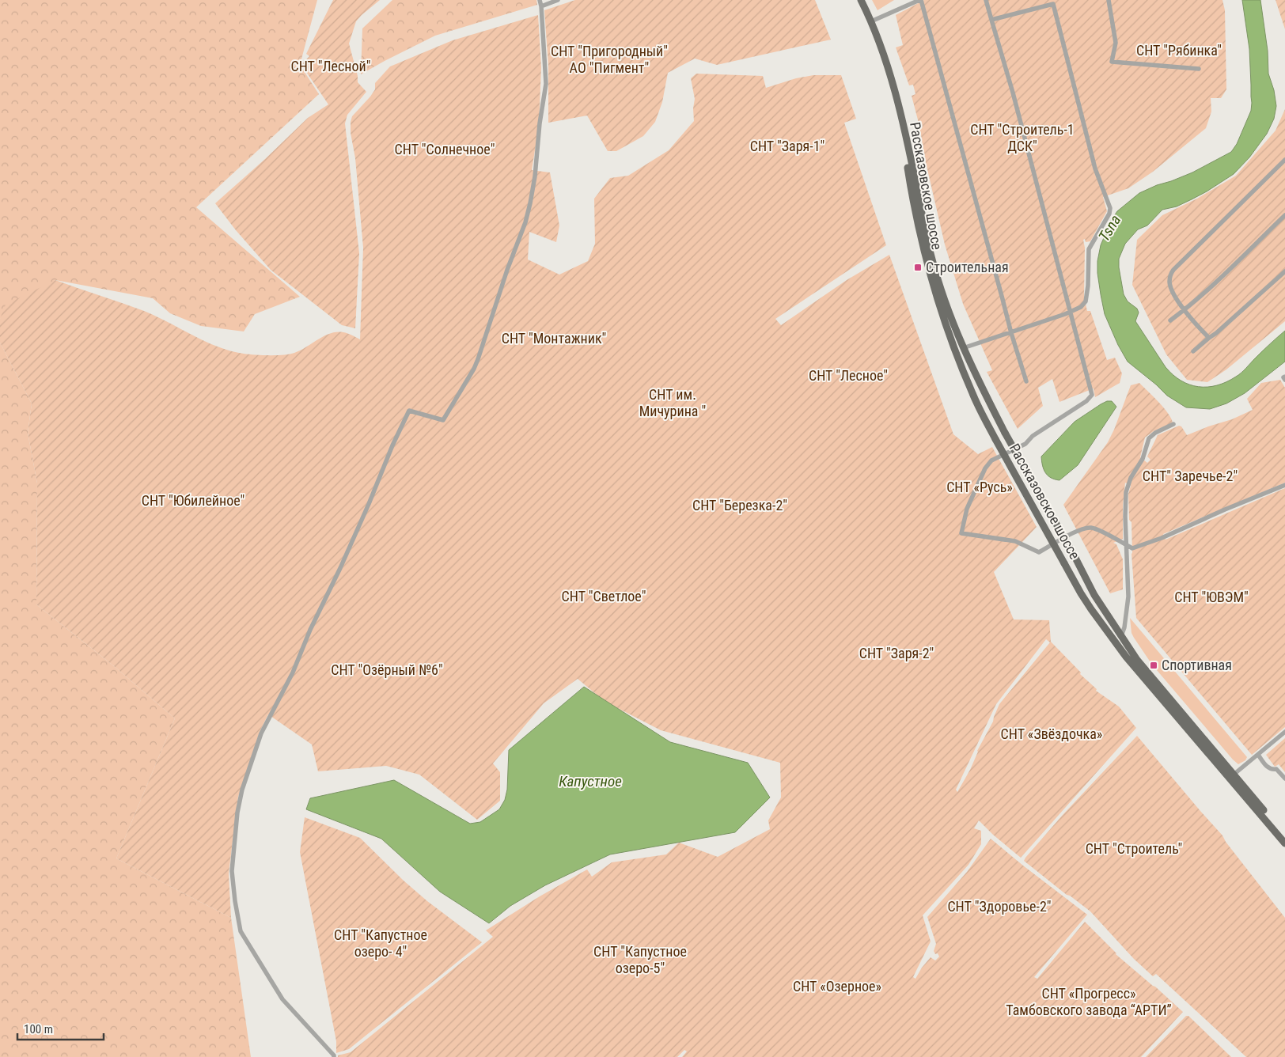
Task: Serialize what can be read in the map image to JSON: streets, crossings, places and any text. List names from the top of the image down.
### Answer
{
  "streets": {
    "main road": ["Рассказовское шоссе"]
  },
  "water": ["Tsna", "Капустное"],
  "parks": [
    "СНТ \"Рябинка\"",
    "СНТ \"Пригородный\" АО \"Пигмент\"",
    "СНТ \"Лесной\"",
    "СНТ \"Строитель-1 ДСК\"",
    "СНТ \"Заря-1\"",
    "СНТ \"Солнечное\"",
    "СНТ \"Монтажник\"",
    "СНТ \"Лесное\"",
    "СНТ им. Мичурина \"",
    "СНТ\" Заречье-2\"",
    "СНТ «Русь»",
    "СНТ \"Юбилейное\"",
    "СНТ \"Березка-2\"",
    "СНТ \"Светлое\"",
    "СНТ \"ЮВЭМ\"",
    "СНТ \"Заря-2\"",
    "СНТ \"Озёрный №6\"",
    "СНТ «Звёздочка»",
    "СНТ \"Строитель\"",
    "СНТ \"Здоровье-2\"",
    "СНТ \"Капустное озеро- 4\"",
    "СНТ \"Капустное озеро-5\"",
    "СНТ «Озерное»",
    "СНТ «Прогресс» Тамбовского завода “АРТИ”"
  ],
  "places": {
    "transit": ["Строительная", "Спортивная"]
  },
  "scale_bar": "100 m"
}
